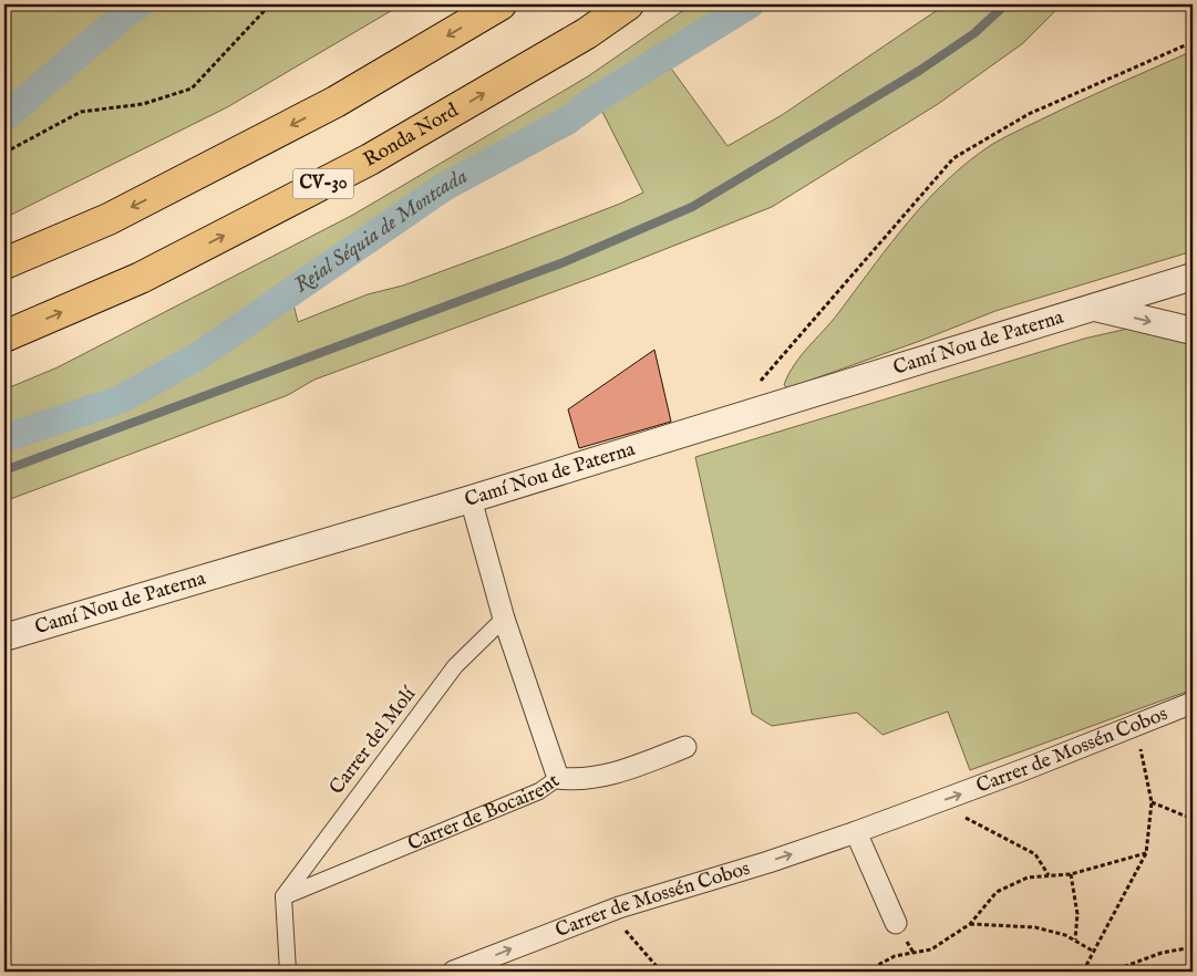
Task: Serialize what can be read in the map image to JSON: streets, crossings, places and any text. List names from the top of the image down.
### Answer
{
  "streets": {
    "highway": ["Ronda Nord", "CV-30"],
    "street": [
      "Camí Nou de Paterna",
      "Carrer del Molí",
      "Carrer de Mossén Cobos",
      "Carrer de Bocairent"
    ]
  },
  "crossings": [
    ["Carrer del Molí", "Carrer de Bocairent"]
  ],
  "one_way": ["Carrer de Mossén Cobos"],
  "water": ["Reial Séquia de Montcada"]
}
